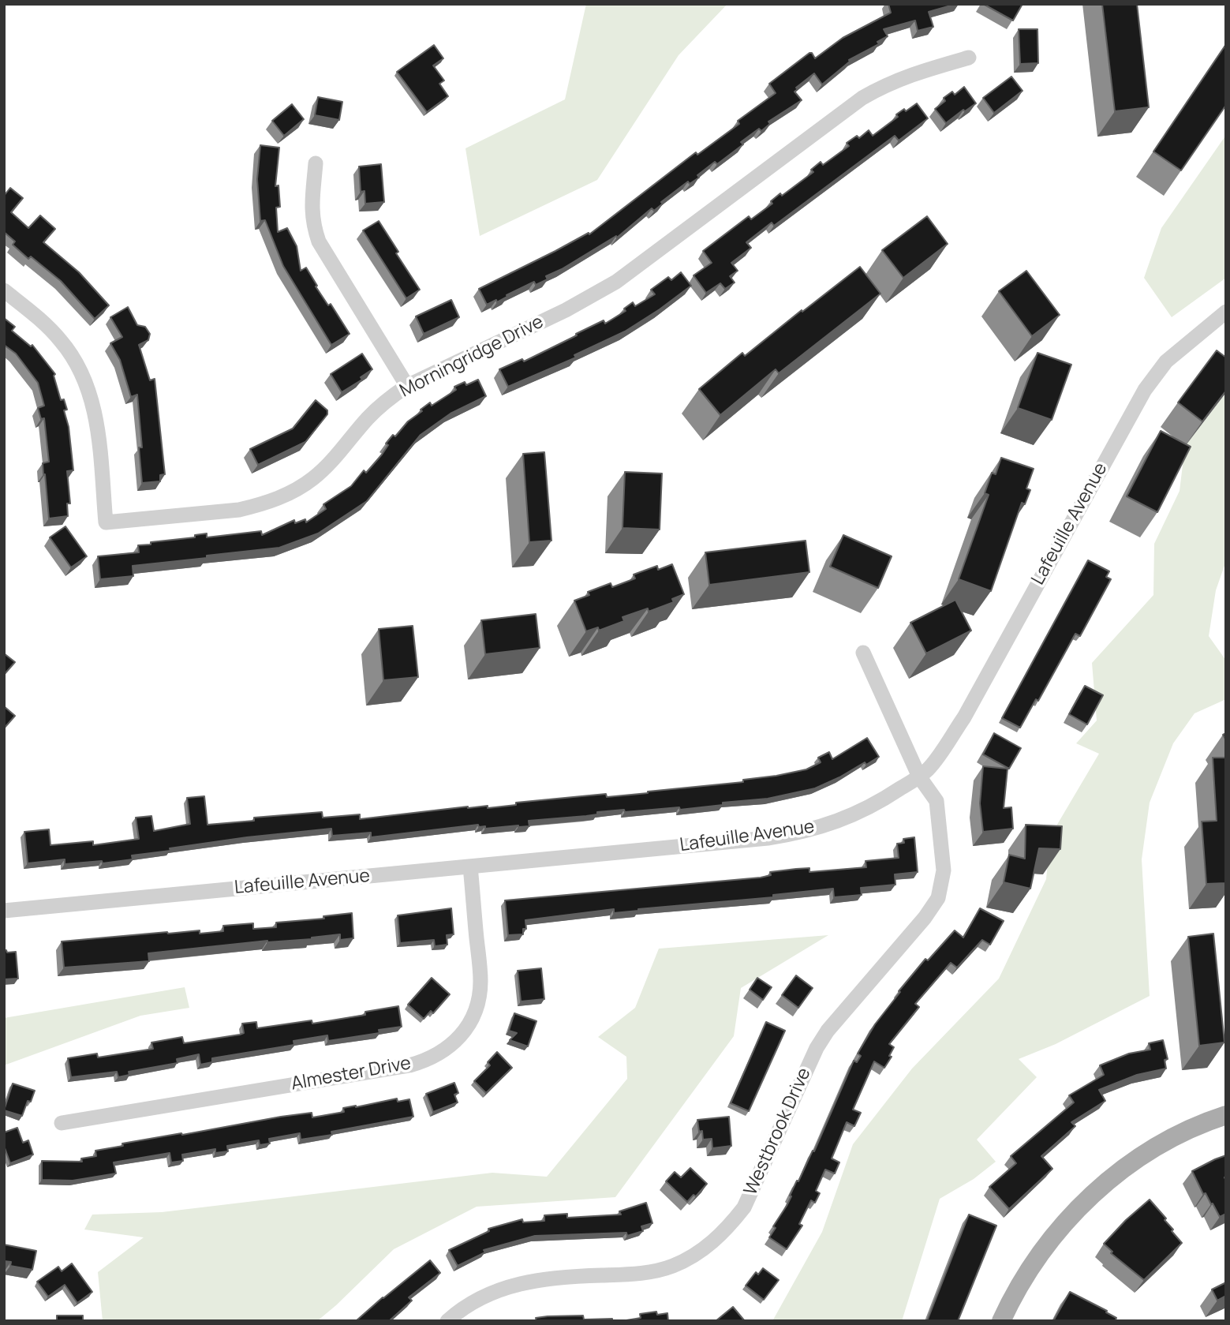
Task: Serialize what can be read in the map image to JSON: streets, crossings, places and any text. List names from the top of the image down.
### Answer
{
  "streets": {
    "street": [
      "Morningridge Drive",
      "Lafeuille Avenue",
      "Almester Drive",
      "Westbrook Drive"
    ]
  },
  "crossings": [
    ["Lafeuille Avenue", "Almester Drive"],
    ["Lafeuille Avenue", "Westbrook Drive"]
  ]
}
